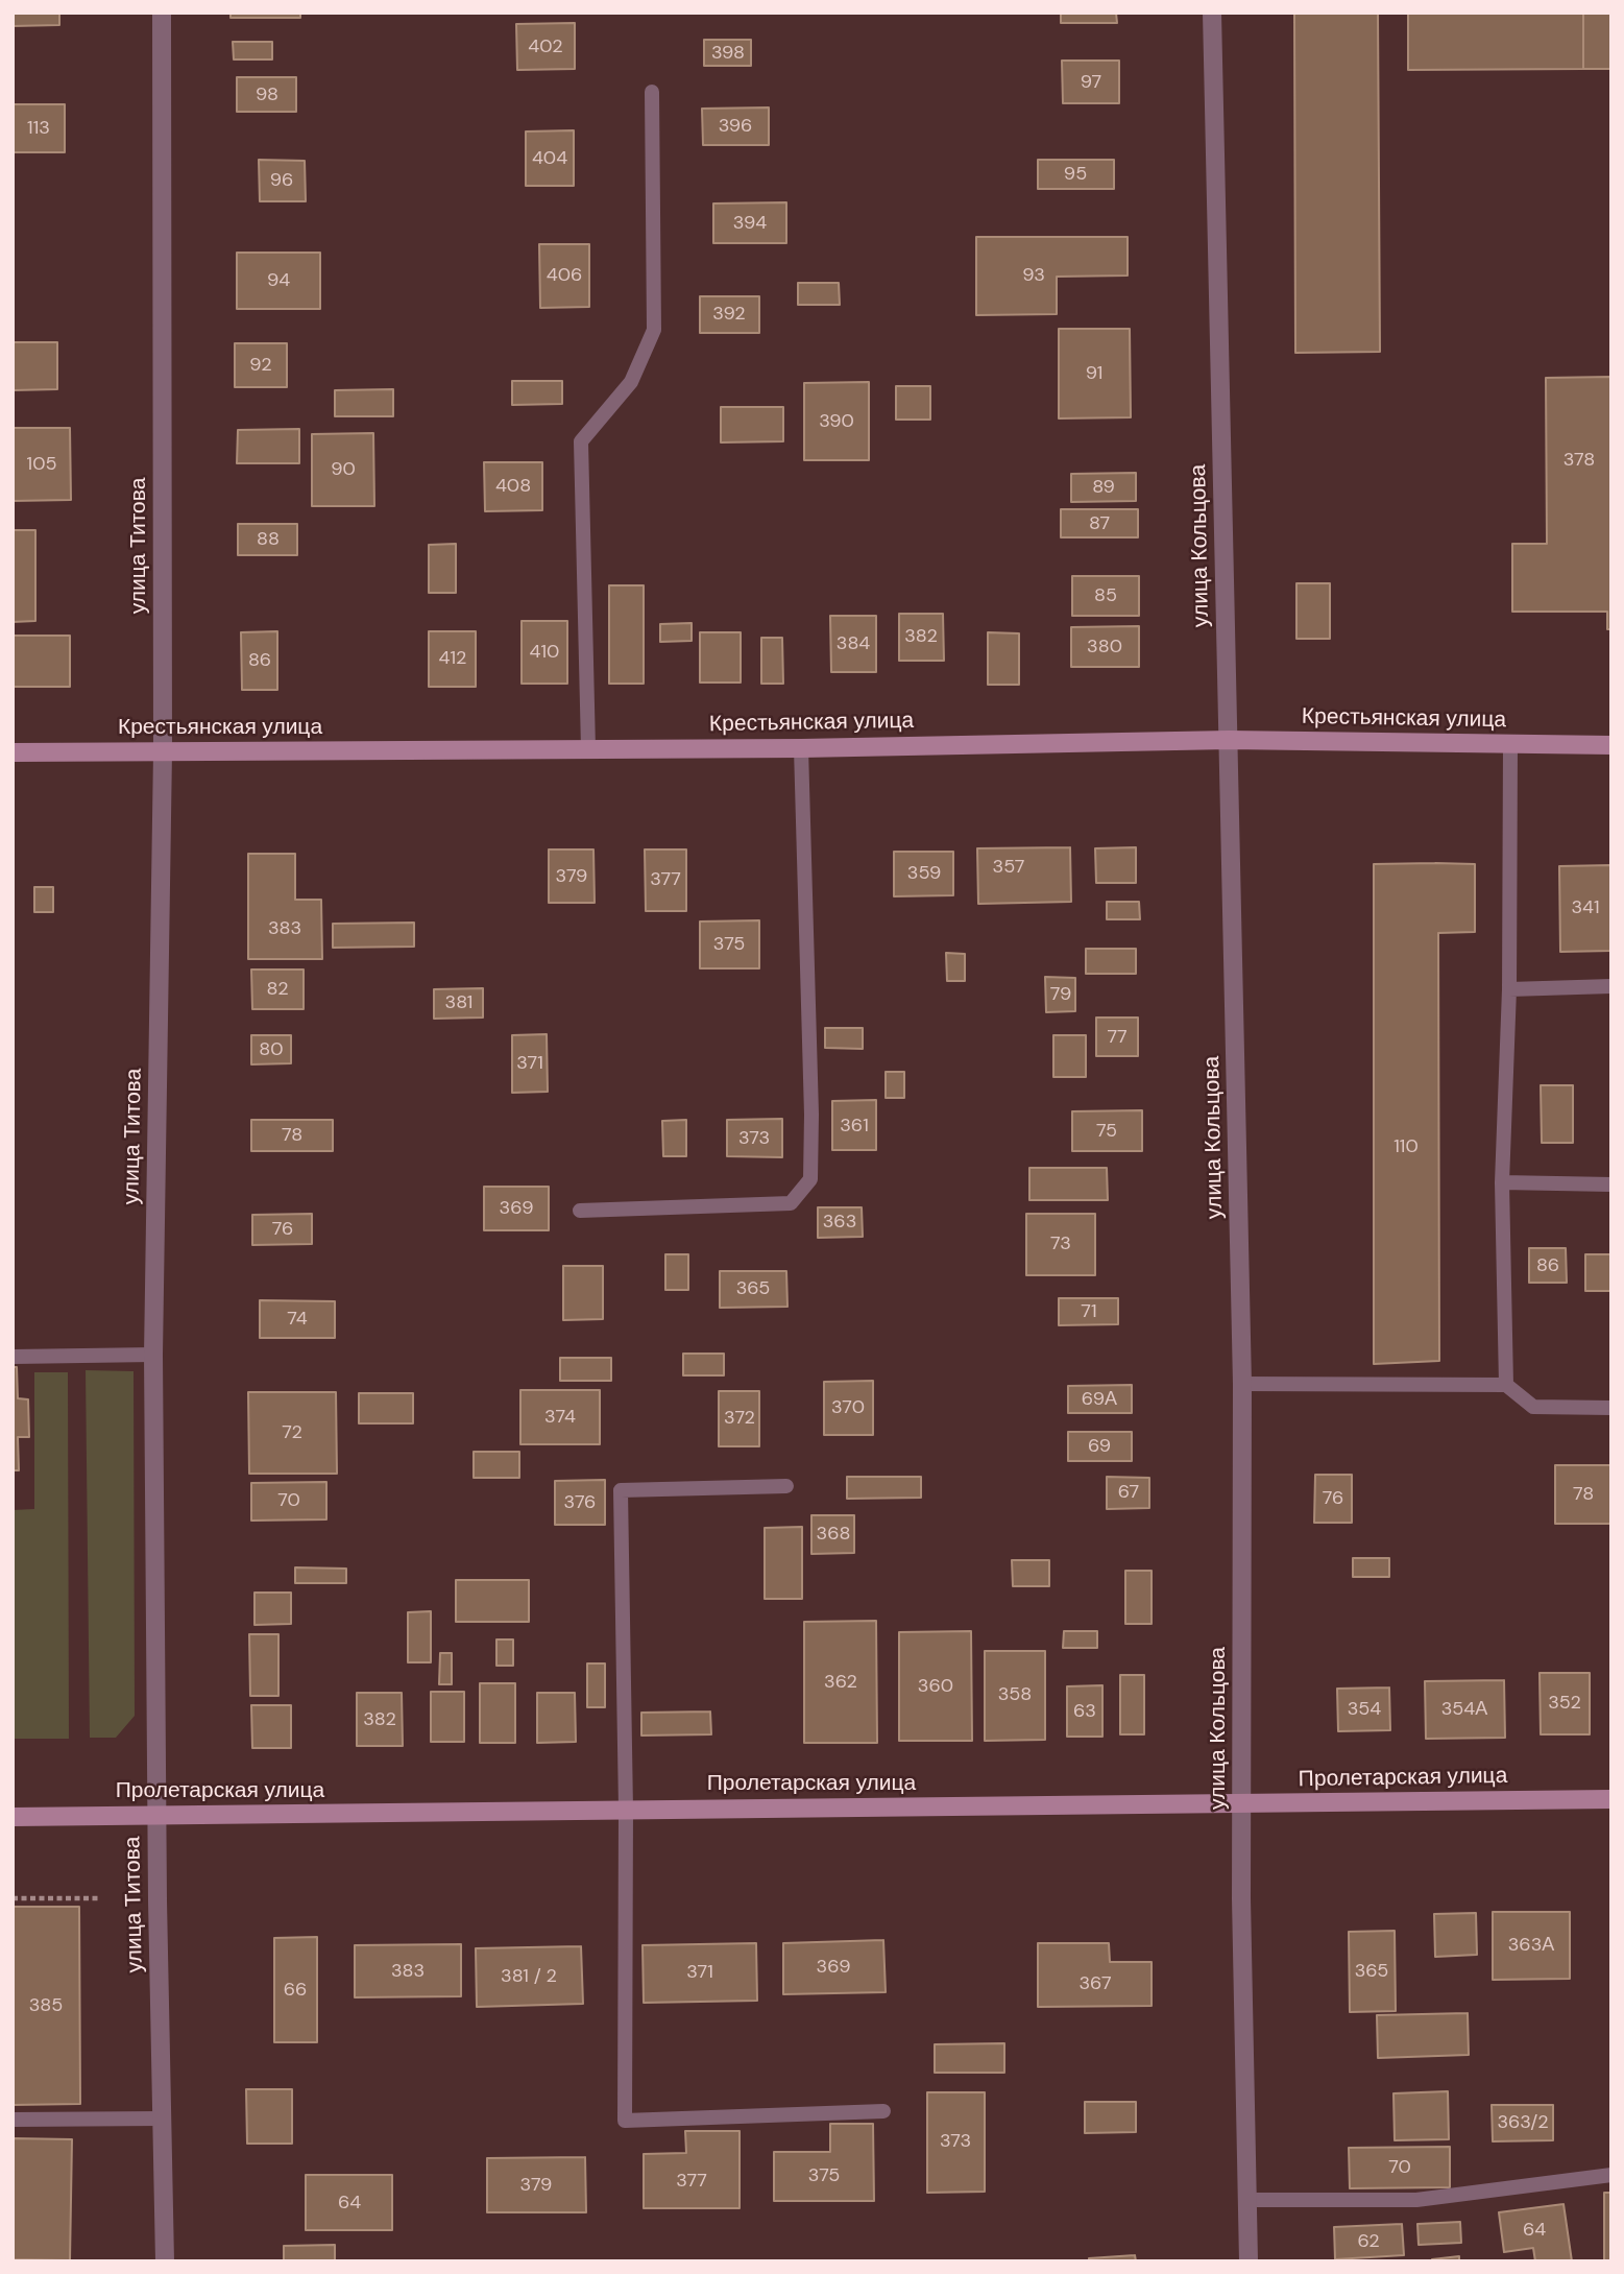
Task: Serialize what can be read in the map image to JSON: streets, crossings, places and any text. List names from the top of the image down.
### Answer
{
  "streets": {
    "street": [
      "улица Титова",
      "улица Кольцова",
      "Крестьянская улица",
      "Пролетарская улица"
    ]
  },
  "crossings": [
    ["улица Титова", "Крестьянская улица"],
    ["улица Титова", "Пролетарская улица"],
    ["улица Кольцова", "Крестьянская улица"],
    ["улица Кольцова", "Пролетарская улица"]
  ],
  "house_numbers": [
    "402",
    "398",
    "97",
    "98",
    "396",
    "113",
    "404",
    "95",
    "96",
    "394",
    "406",
    "93",
    "94",
    "392",
    "92",
    "91",
    "390",
    "378",
    "105",
    "90",
    "408",
    "89",
    "87",
    "88",
    "85",
    "382",
    "384",
    "380",
    "410",
    "412",
    "86",
    "357",
    "359",
    "379",
    "377",
    "341",
    "383",
    "375",
    "82",
    "79",
    "381",
    "77",
    "80",
    "371",
    "361",
    "75",
    "78",
    "373",
    "110",
    "369",
    "363",
    "76",
    "73",
    "86",
    "365",
    "71",
    "74",
    "69А",
    "370",
    "374",
    "372",
    "72",
    "69",
    "67",
    "78",
    "76",
    "70",
    "376",
    "368",
    "362",
    "360",
    "358",
    "352",
    "354",
    "354А",
    "63",
    "382",
    "363А",
    "369",
    "383",
    "365",
    "371",
    "381 / 2",
    "367",
    "66",
    "385",
    "363/2",
    "373",
    "70",
    "375",
    "377",
    "379",
    "64",
    "64",
    "62"
  ]
}
